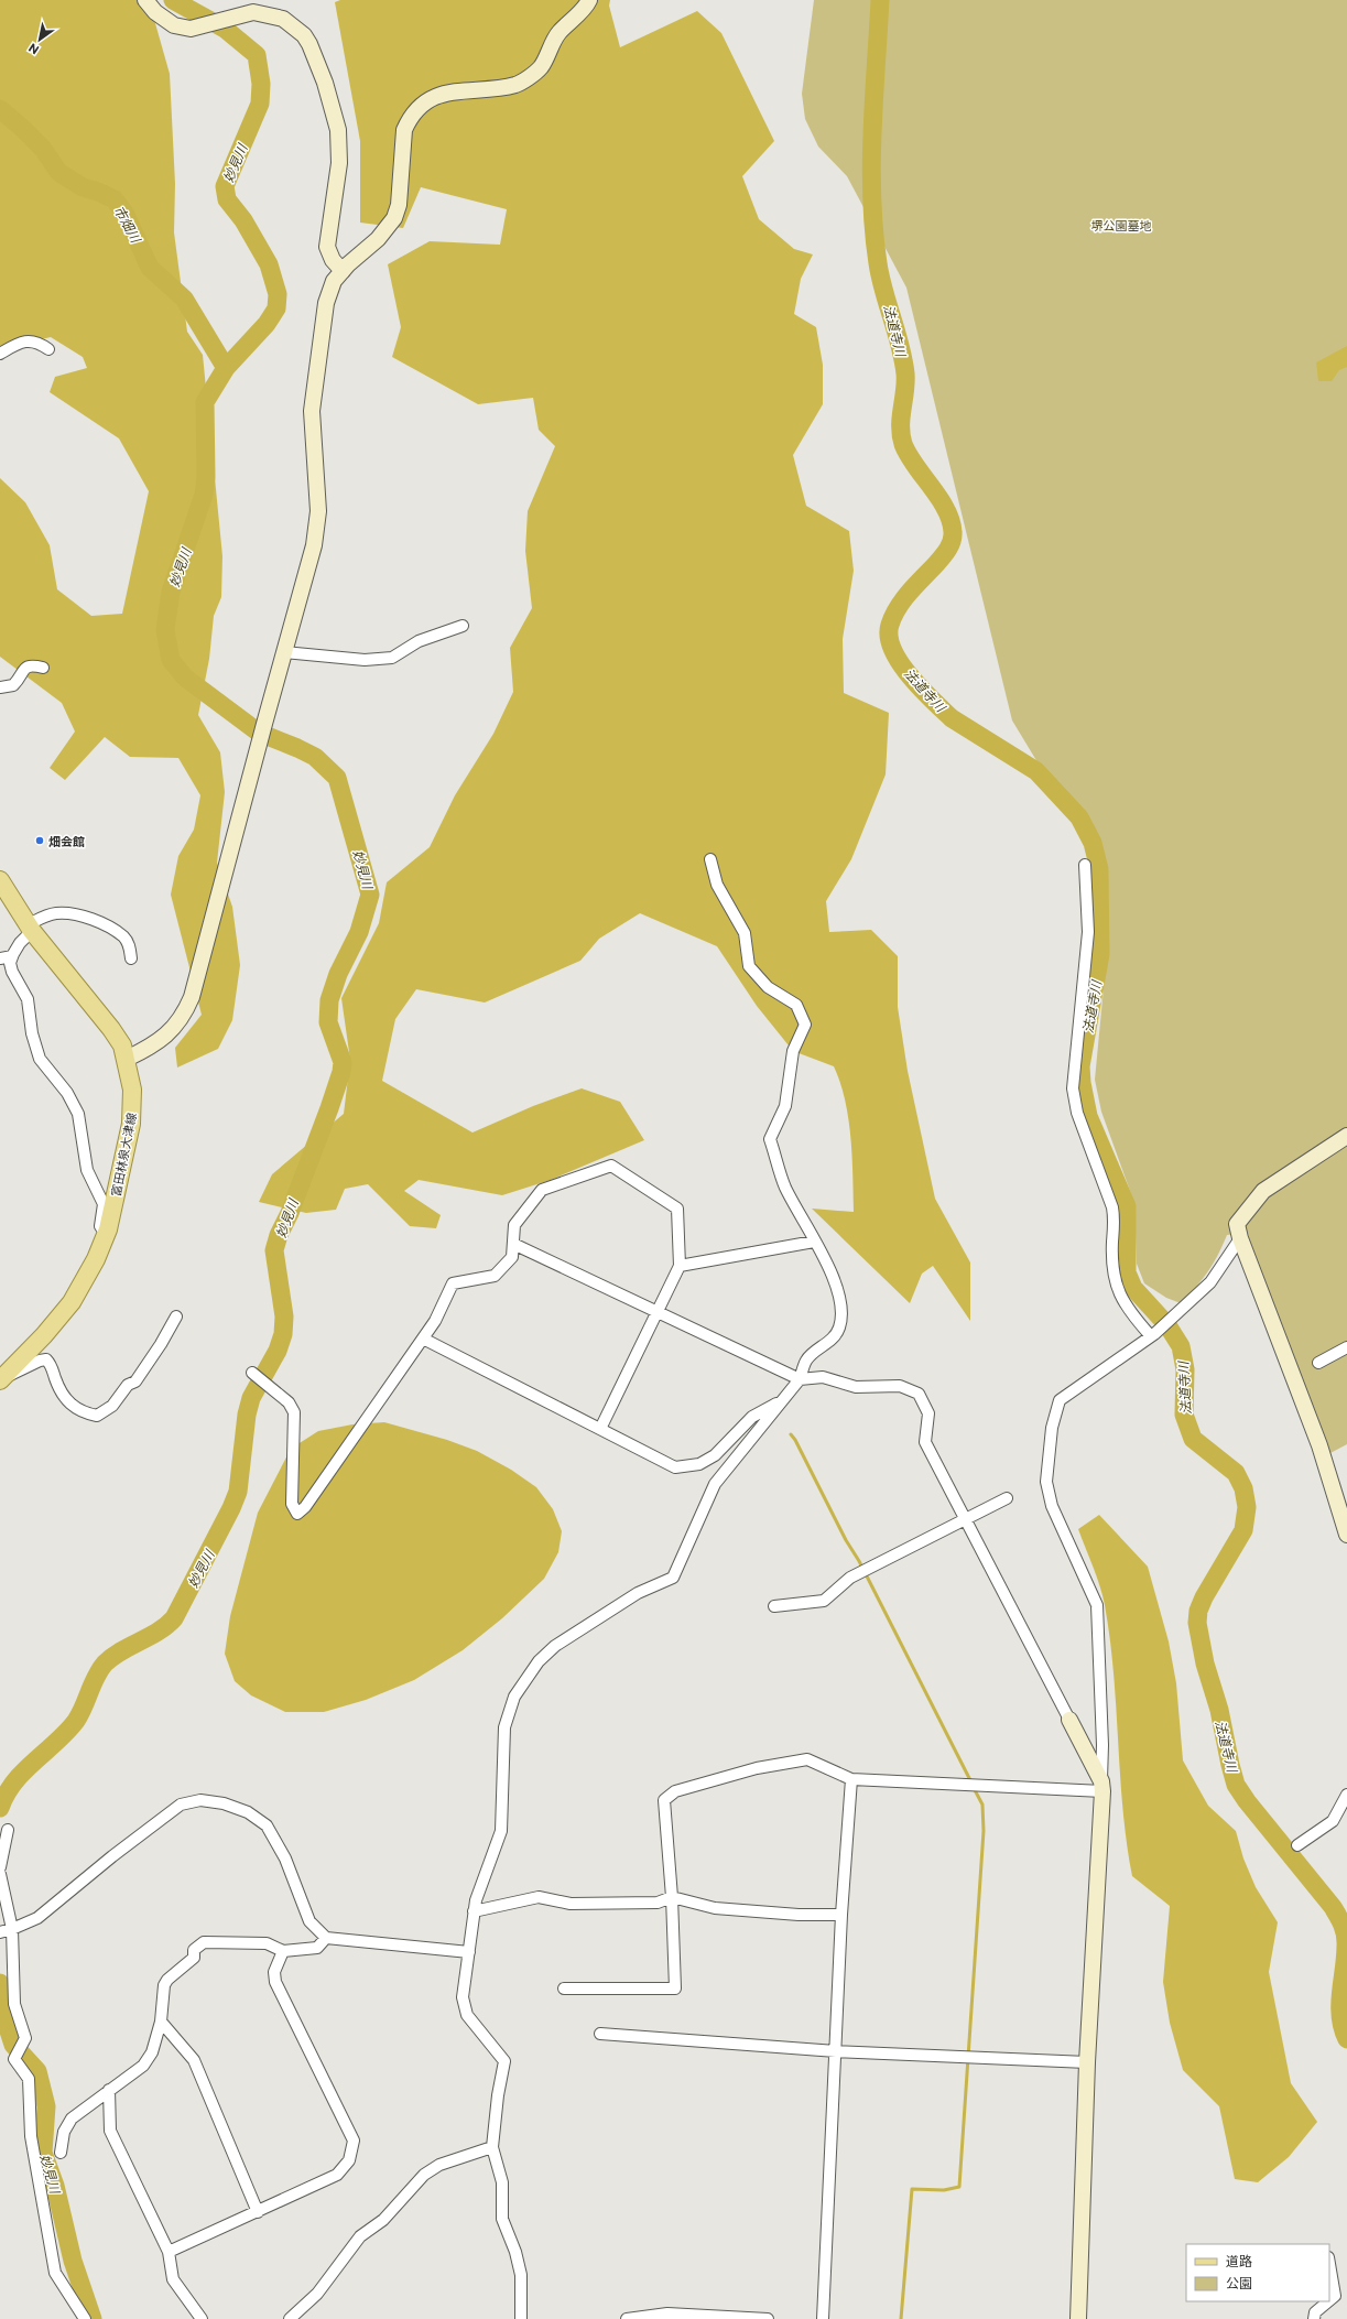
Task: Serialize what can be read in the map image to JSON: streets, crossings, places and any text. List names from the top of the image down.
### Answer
{
  "streets": {
    "main road": ["富田林泉大津線"]
  },
  "water": ["妙見川", "市畑川", "法道寺川"],
  "parks": ["堺公園墓地"],
  "places": ["畑会館"],
  "legend": ["道路", "公園"],
  "north": "bottom left"
}
